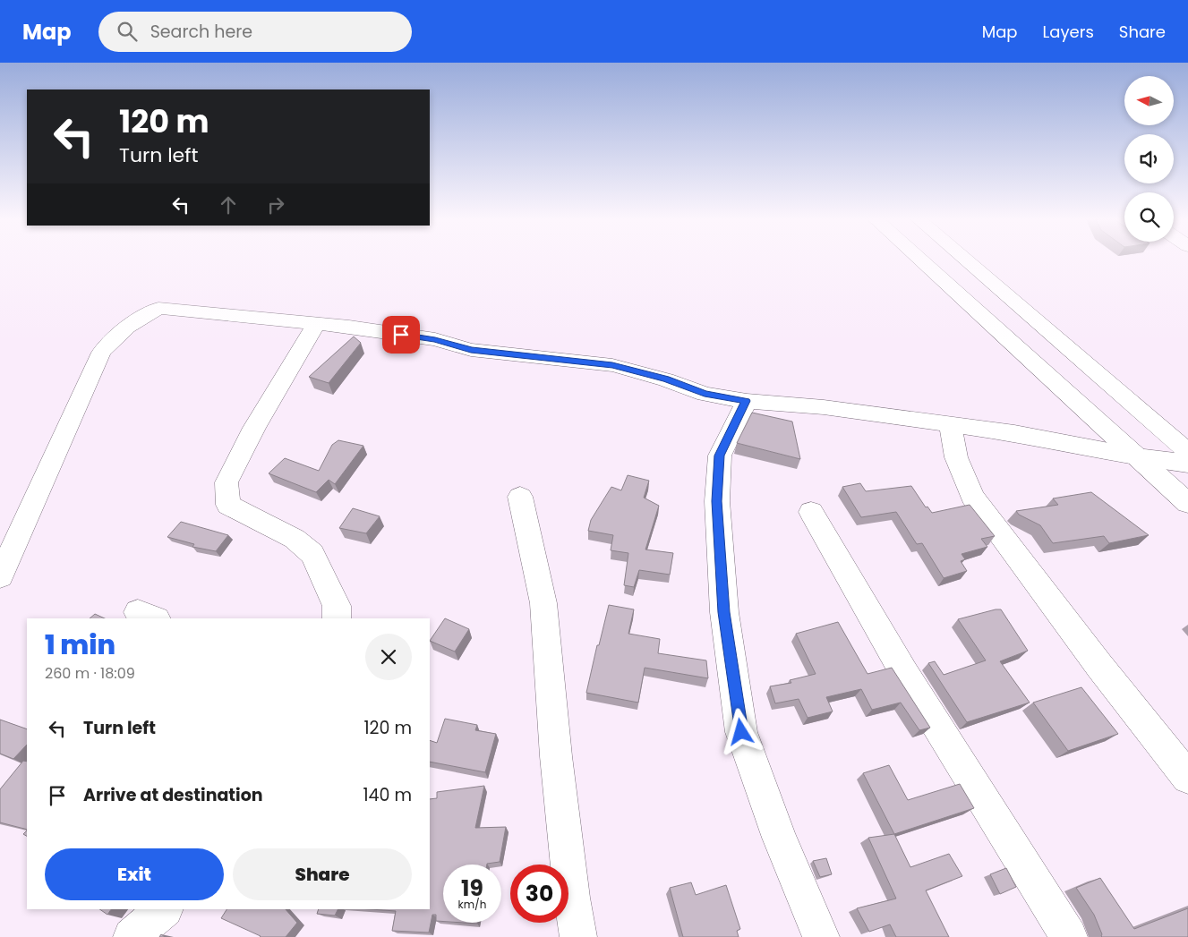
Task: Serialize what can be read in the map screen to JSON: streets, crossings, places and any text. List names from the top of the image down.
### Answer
{
  "north": "left",
  "page": {
    "header": "Map",
    "search": "Search here",
    "nav": ["Map", "Layers", "Share"],
    "turn": ["120 m", "Turn left"],
    "heading": ["1 min", "260 m · 18:09"],
    "list": [
      {
        "name": "Turn left",
        "value": "120 m"
      },
      {
        "name": "Arrive at destination",
        "value": "140 m"
      }
    ],
    "buttons": ["Exit", "Share"],
    "speed": "19 km/h",
    "limit": "30"
  }
}
